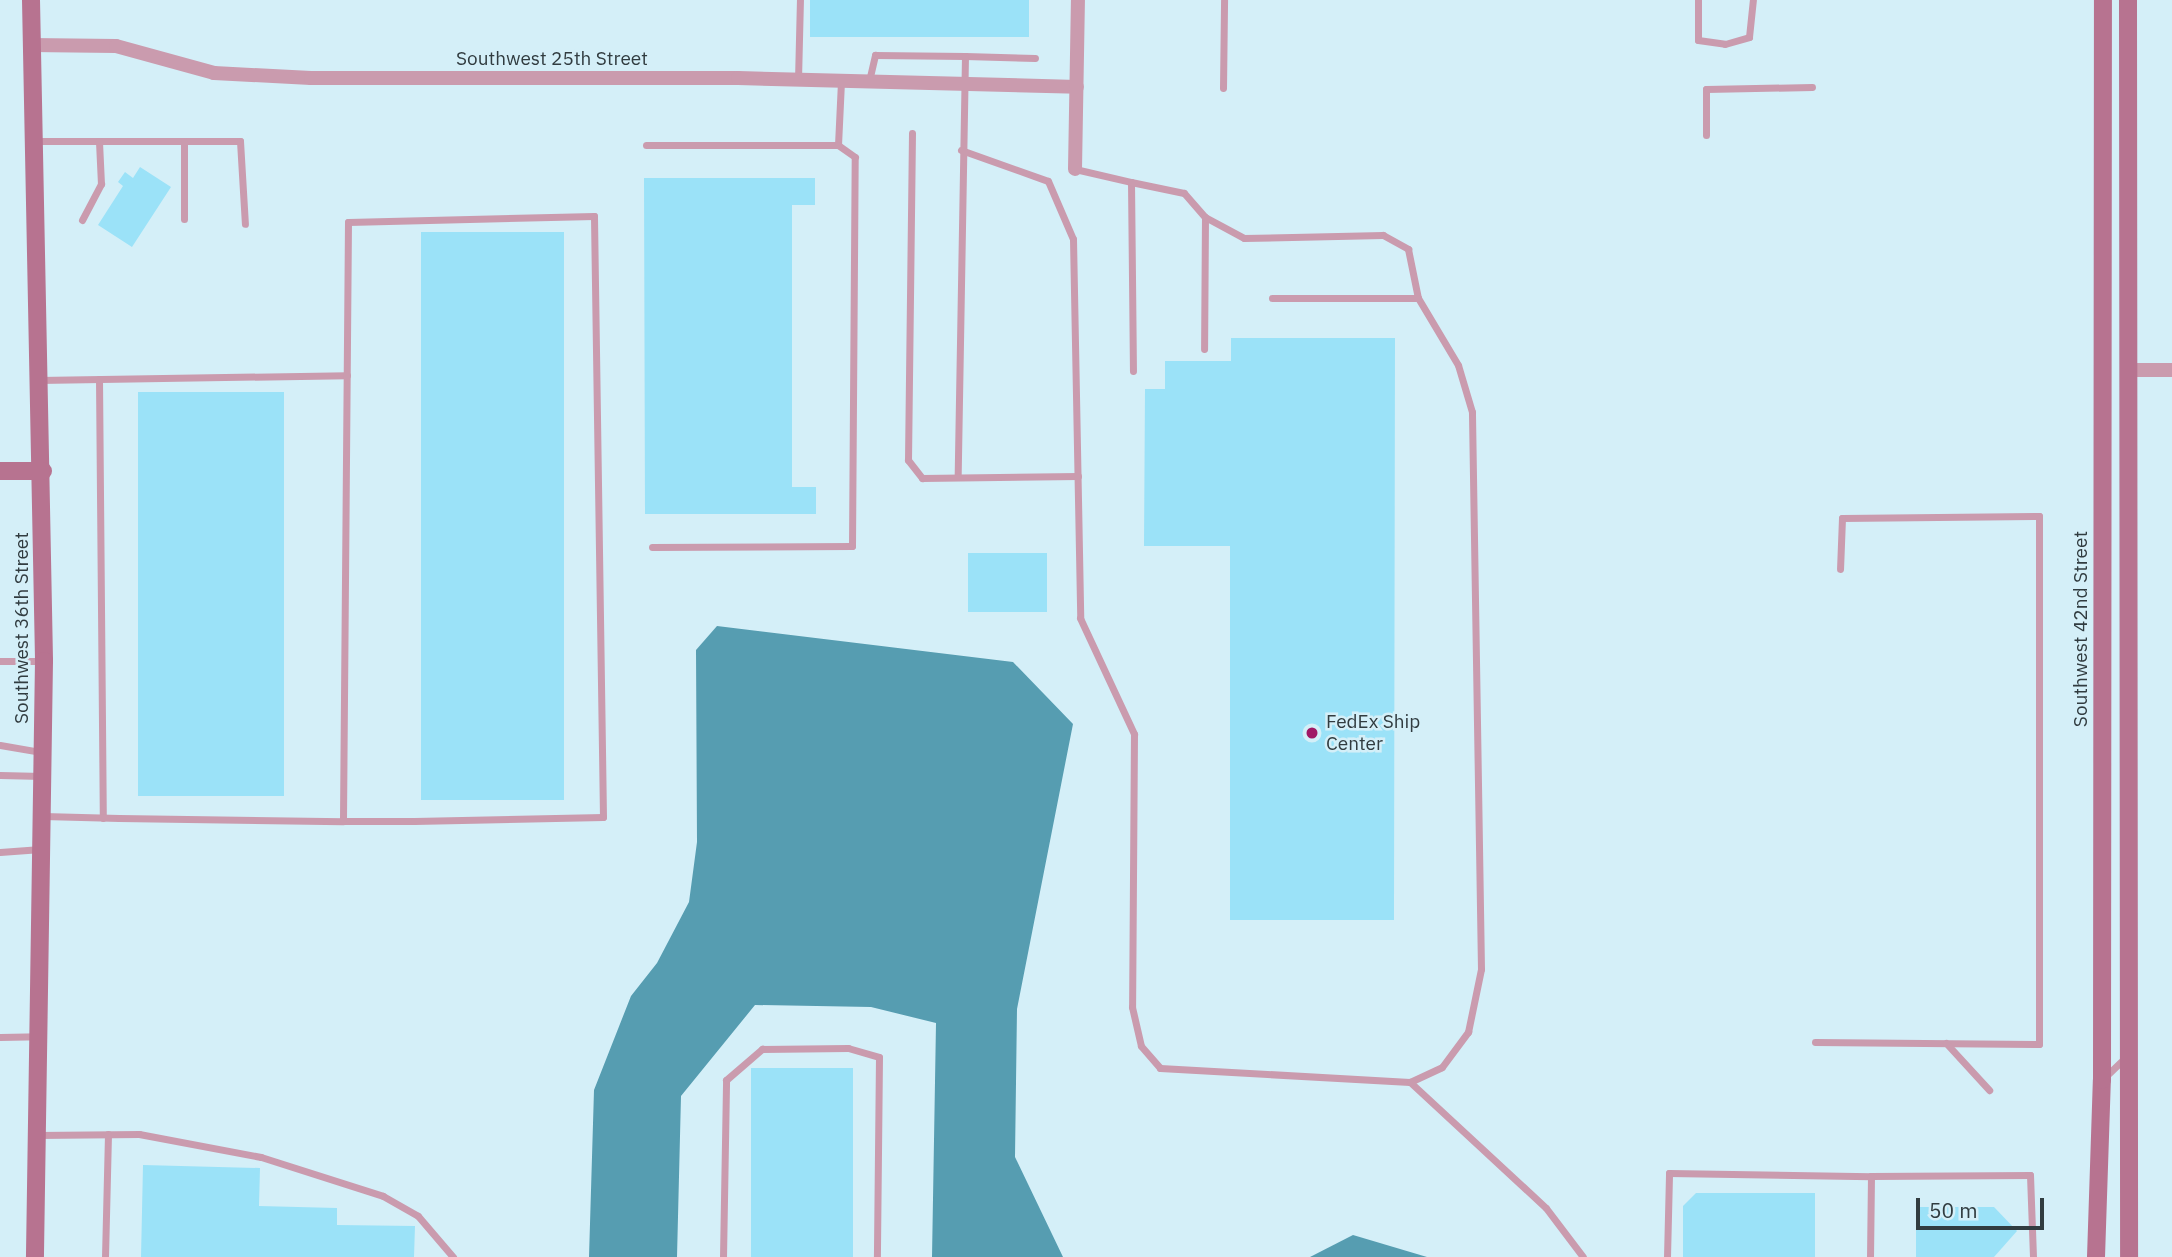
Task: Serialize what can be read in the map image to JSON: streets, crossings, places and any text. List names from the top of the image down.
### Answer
{
  "streets": {
    "street": ["Southwest 25th Street", "Southwest 36th Street", "Southwest 42nd Street"]
  },
  "crossings": [
    ["Southwest 25th Street", "Southwest 36th Street"]
  ],
  "places": ["FedEx Ship Center"],
  "scale_bar": "50 m"
}
